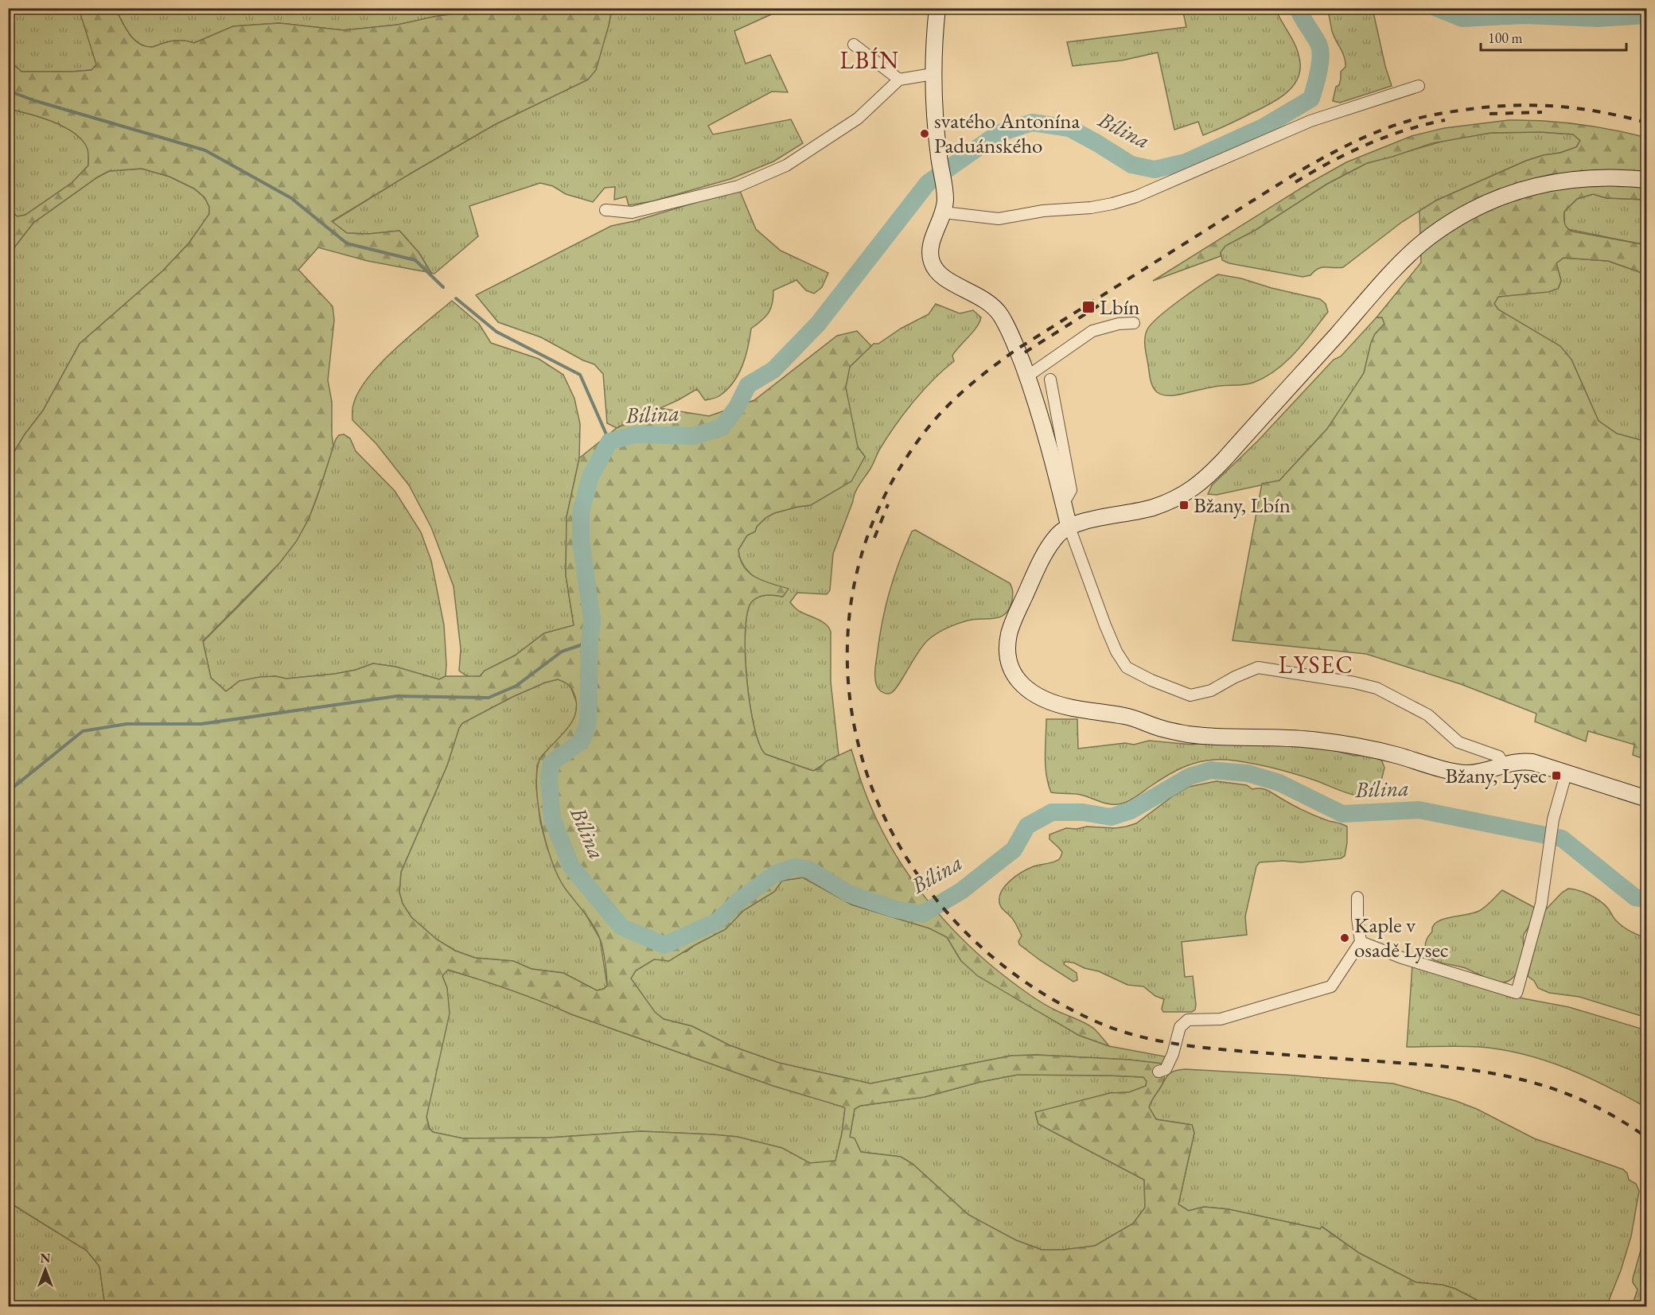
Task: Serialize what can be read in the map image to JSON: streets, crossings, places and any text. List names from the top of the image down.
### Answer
{
  "districts": ["LBÍN", "LYSEC"],
  "water": ["Bílina"],
  "places": {
    "other": ["svatého Antonína Paduánského", "Kaple v osadě Lysec"],
    "transit": ["Lbín", "Bžany, Lbín", "Bžany, Lysec"]
  },
  "scale_bar": "100 m",
  "north": "top"
}
